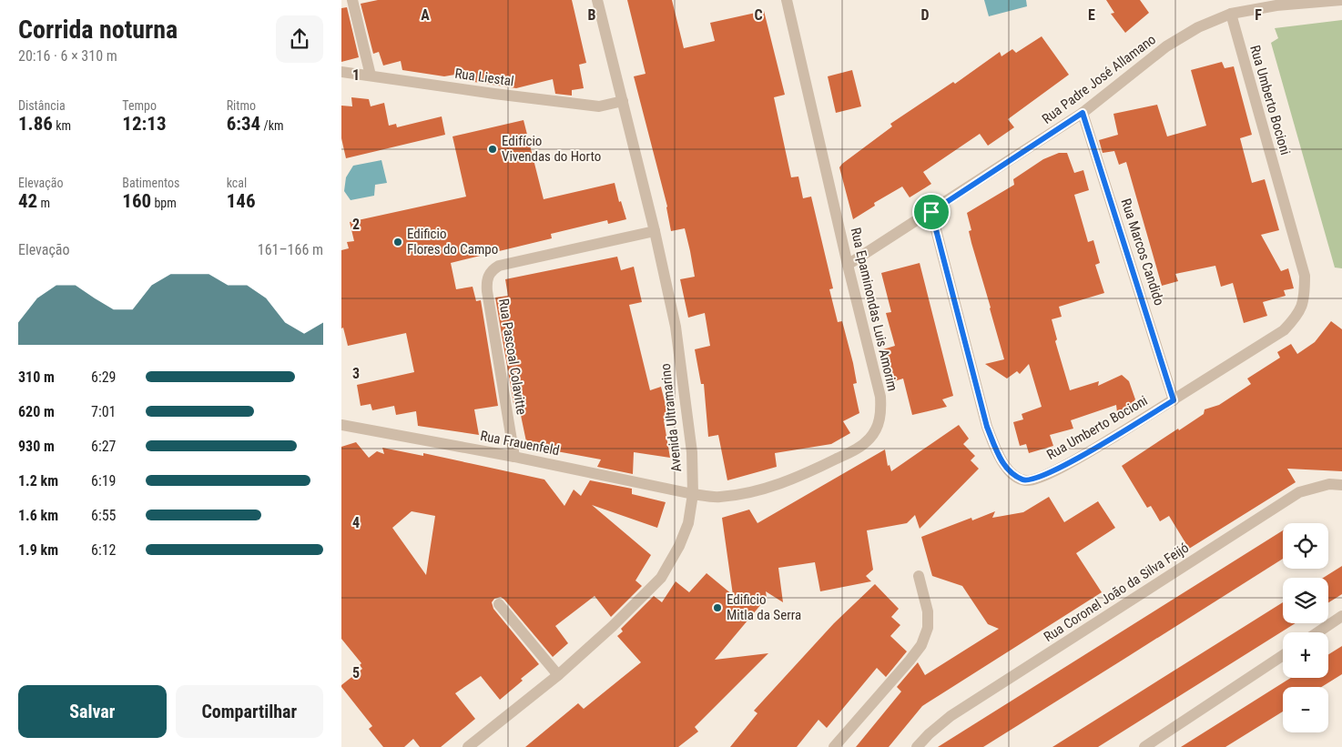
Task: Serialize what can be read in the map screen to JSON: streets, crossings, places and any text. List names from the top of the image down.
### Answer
{
  "streets": {
    "street": [
      "Rua Liestal",
      "Rua Padre José Allamano",
      "Rua Umberto Bocioni",
      "Rua Marcos Candido",
      "Rua Epaminondas Luis Amorim",
      "Rua Pascoal Colavitte",
      "Avenida Ultramarino",
      "Rua Frauenfeld",
      "Rua Coronel João da Silva Feijó"
    ]
  },
  "crossings": [
    ["Rua Liestal", "Avenida Ultramarino"],
    ["Rua Padre José Allamano", "Rua Umberto Bocioni"],
    ["Rua Padre José Allamano", "Rua Marcos Candido"],
    ["Rua Padre José Allamano", "Rua Epaminondas Luis Amorim"],
    ["Rua Umberto Bocioni", "Rua Marcos Candido"],
    ["Rua Epaminondas Luis Amorim", "Avenida Ultramarino"],
    ["Rua Epaminondas Luis Amorim", "Rua Frauenfeld"],
    ["Rua Pascoal Colavitte", "Avenida Ultramarino"],
    ["Rua Pascoal Colavitte", "Rua Frauenfeld"],
    ["Avenida Ultramarino", "Rua Frauenfeld"]
  ],
  "places": ["Edifício Vivendas do Horto", "Edificio Flores do Campo", "Edificio Mitla da Serra"],
  "page": {
    "heading": ["Corrida noturna", "20:16 · 6 × 310 m"],
    "stats": [
      ["Distância", "1.86 km"],
      ["Tempo", "12:13"],
      ["Ritmo", "6:34 /km"],
      ["Elevação", "42 m"],
      ["Batimentos", "160 bpm"],
      ["kcal", "146"]
    ],
    "chart": ["Elevação", "161–166 m"],
    "list": [
      {
        "name": "310 m",
        "note": "6:29"
      },
      {
        "name": "620 m",
        "note": "7:01"
      },
      {
        "name": "930 m",
        "note": "6:27"
      },
      {
        "name": "1.2 km",
        "note": "6:19"
      },
      {
        "name": "1.6 km",
        "note": "6:55"
      },
      {
        "name": "1.9 km",
        "note": "6:12"
      }
    ],
    "map_buttons": ["+", "−"],
    "buttons": ["Salvar", "Compartilhar"]
  },
  "grid": {
    "columns": [
      "A",
      "B",
      "C",
      "D",
      "E",
      "F"
    ],
    "rows": [
      "1",
      "2",
      "3",
      "4",
      "5"
    ]
  }
}
